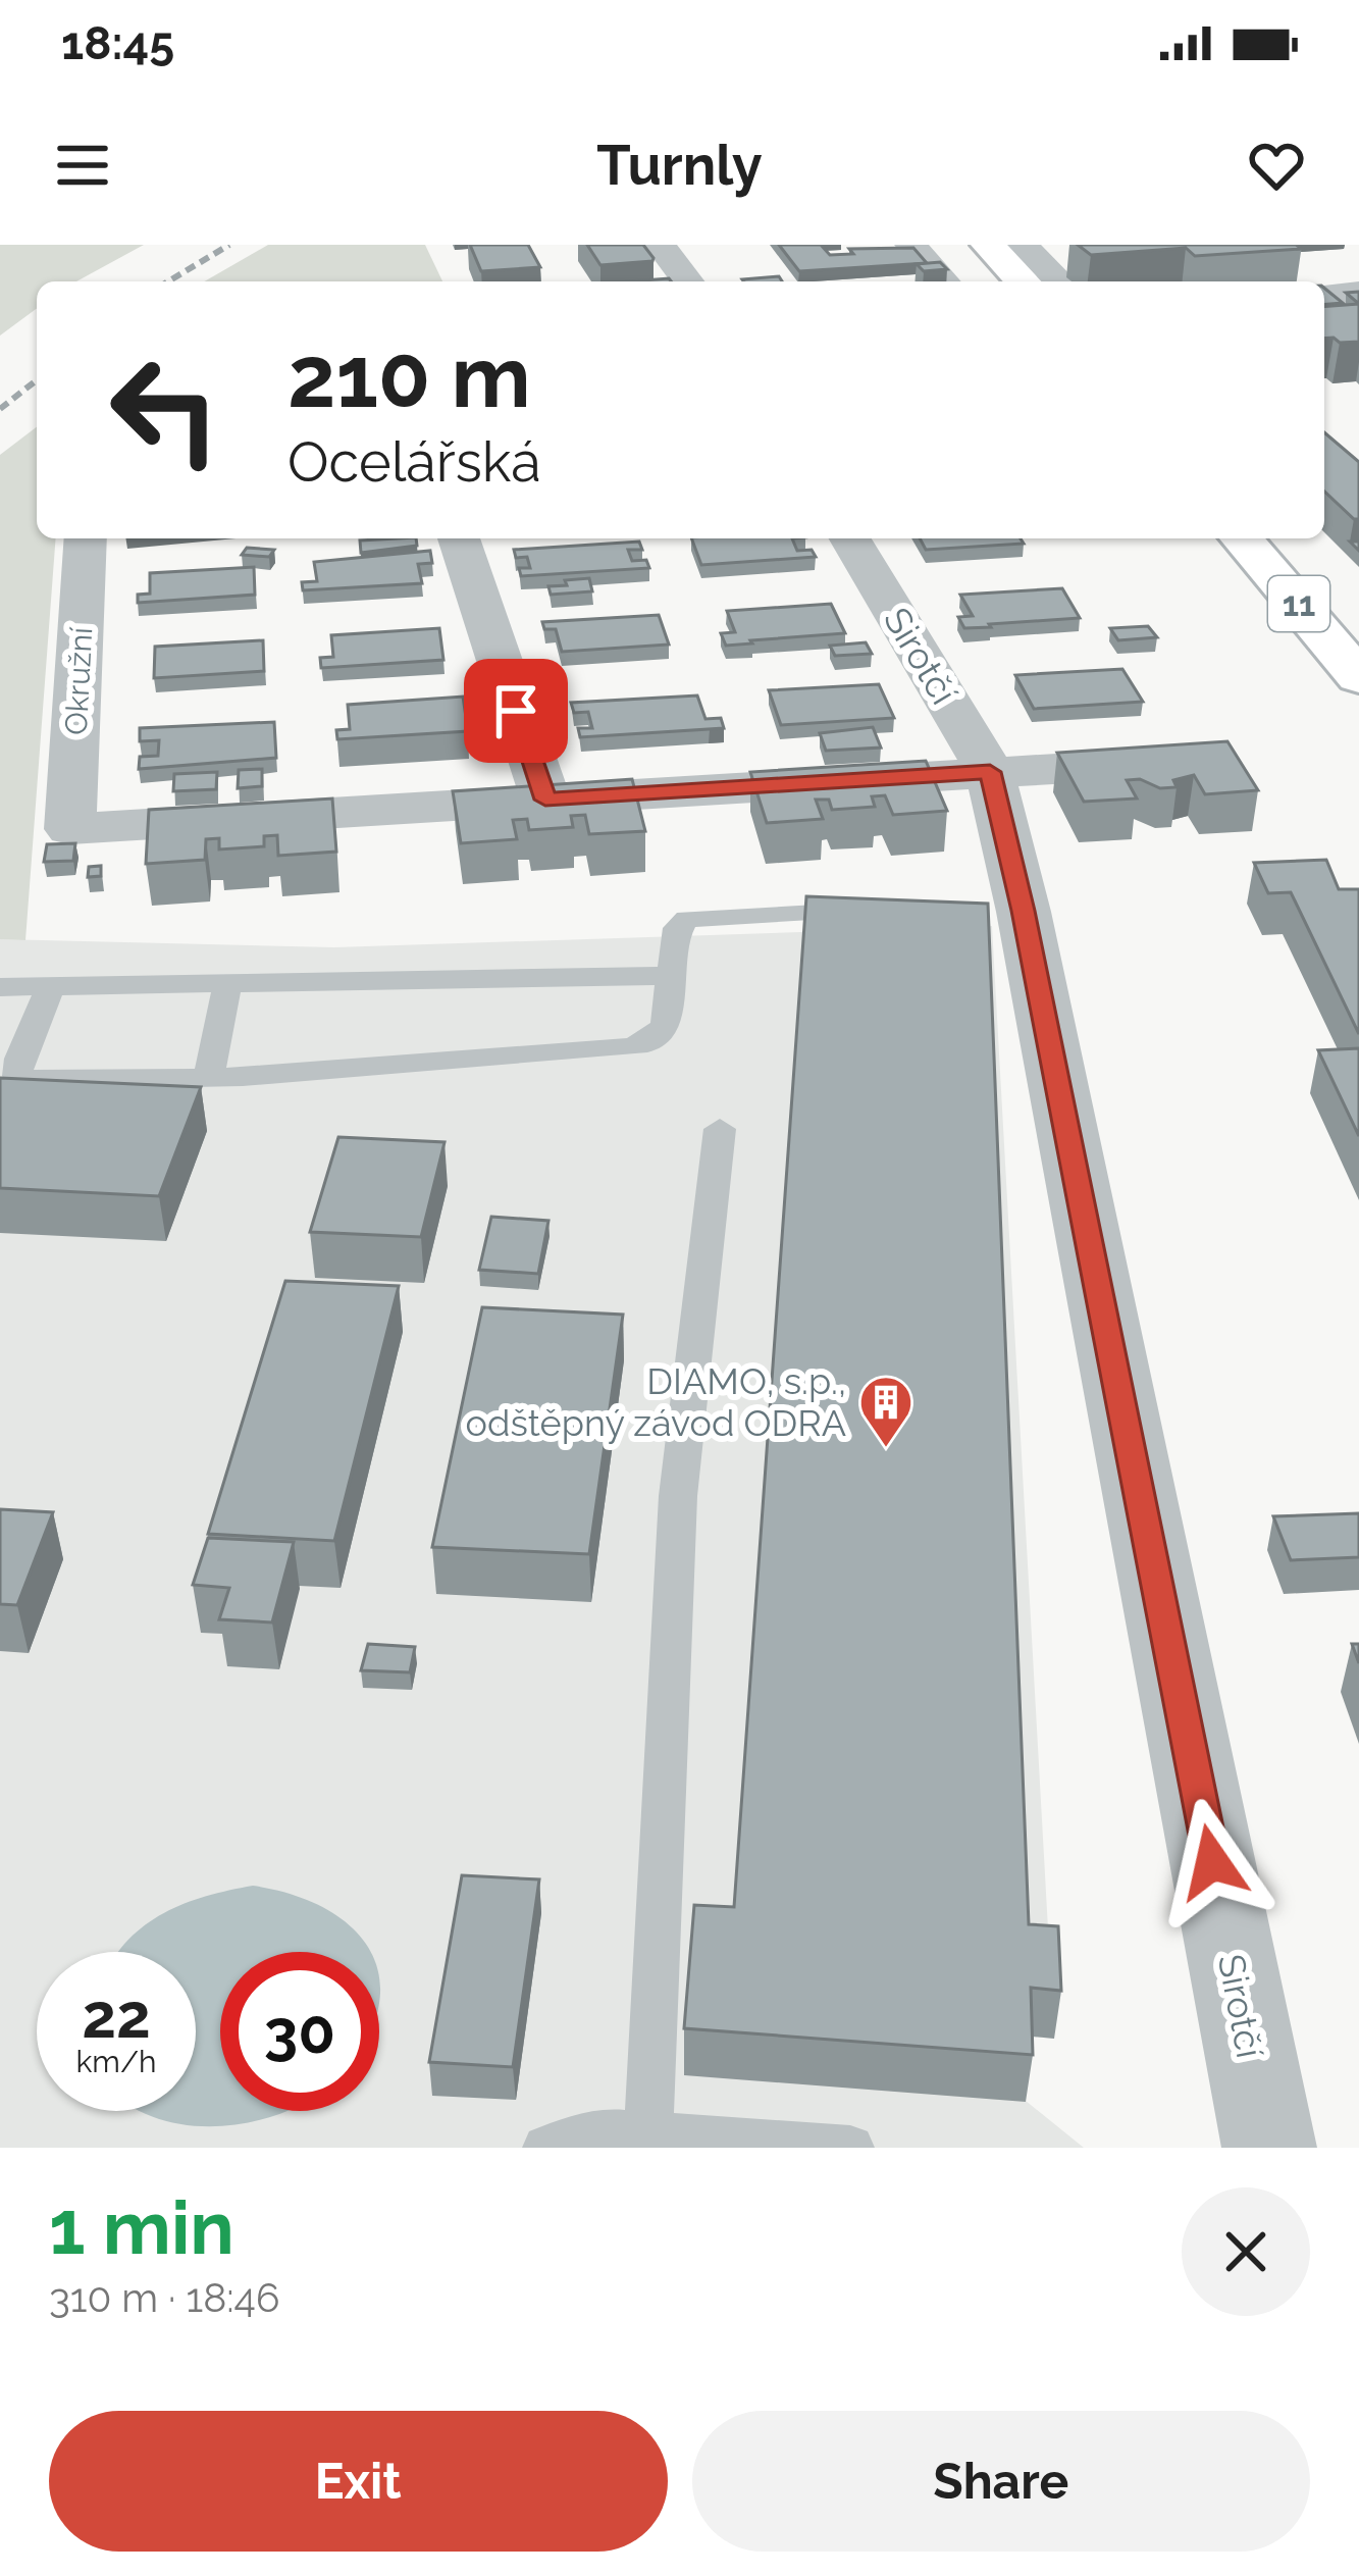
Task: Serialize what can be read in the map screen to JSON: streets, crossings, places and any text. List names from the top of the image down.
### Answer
{
  "streets": {
    "main road": ["11"],
    "street": ["Sirotčí", "Okružní"]
  },
  "places": {
    "building": ["DIAMO, s.p., odštěpný závod ODRA"]
  },
  "page": {
    "status": "18:45",
    "header": "Turnly",
    "turn": ["210 m", "Ocelářská"],
    "speed": "22 km/h",
    "limit": "30",
    "heading": ["1 min", "310 m · 18:46"],
    "buttons": ["Exit", "Share"]
  }
}
